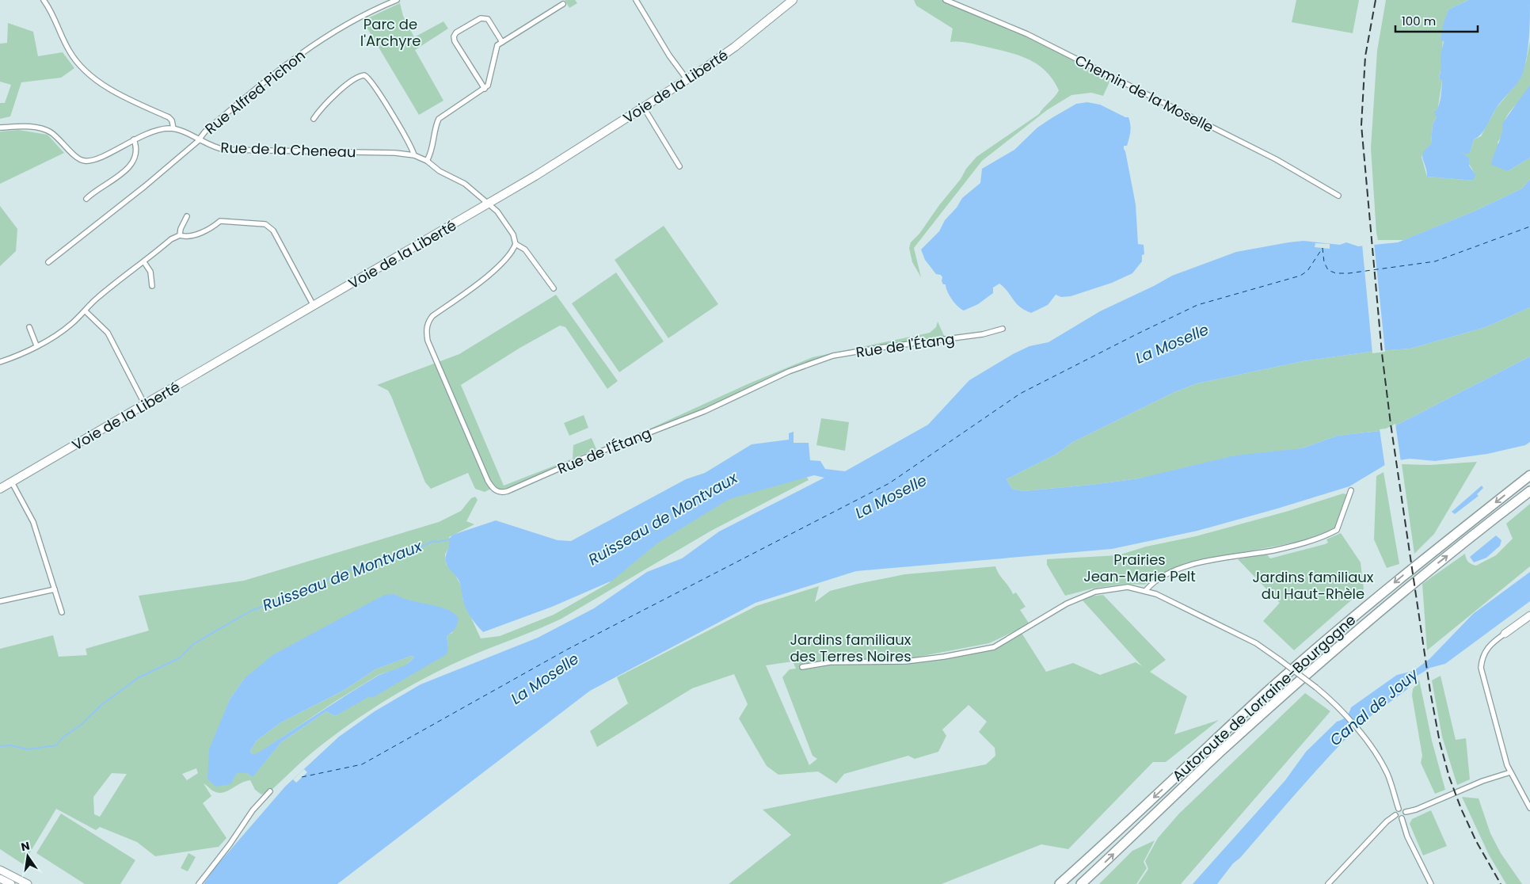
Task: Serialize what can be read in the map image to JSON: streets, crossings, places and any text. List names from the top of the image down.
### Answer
{
  "streets": {
    "highway": ["Autoroute de Lorraine-Bourgogne"],
    "main road": ["Voie de la Liberté"],
    "street": [
      "Rue Alfred Pichon",
      "Chemin de la Moselle",
      "Rue de la Cheneau",
      "Rue de l'Étang"
    ]
  },
  "crossings": [
    ["Voie de la Liberté", "Rue de la Cheneau"],
    ["Rue Alfred Pichon", "Rue de la Cheneau"],
    ["Rue de la Cheneau", "Rue de l'Étang"]
  ],
  "water": ["La Moselle", "Ruisseau de Montvaux", "Canal de Jouy"],
  "parks": [
    "Parc de l'Archyre",
    "Prairies Jean-Marie Pelt",
    "Jardins familiaux du Haut-Rhèle",
    "Jardins familiaux des Terres Noires"
  ],
  "scale_bar": "100 m",
  "north": "top"
}
